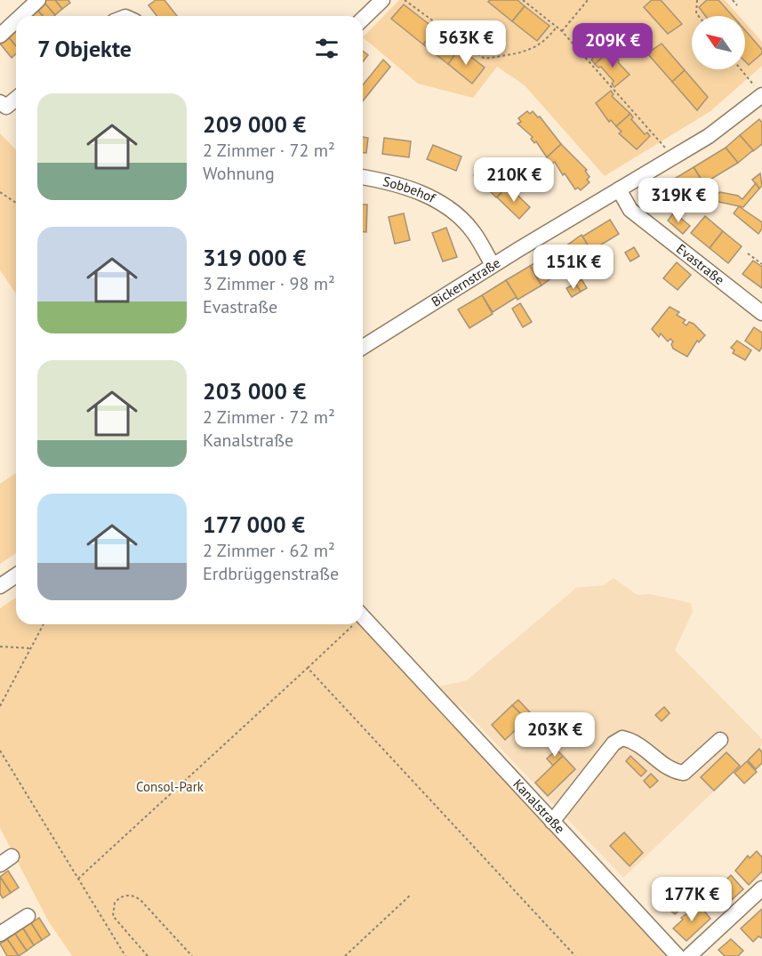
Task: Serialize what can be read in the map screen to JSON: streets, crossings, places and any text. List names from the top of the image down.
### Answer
{
  "streets": {
    "street": [
      "Sobbehof",
      "Evastraße",
      "Bickernstraße",
      "Kanalstraße"
    ]
  },
  "crossings": [
    ["Sobbehof", "Bickernstraße"],
    ["Evastraße", "Bickernstraße"]
  ],
  "parks": ["Consol-Park"],
  "north": "top left",
  "page": {
    "heading": "7 Objekte",
    "price": [
      "563K €",
      "209K €",
      "210K €",
      "319K €",
      "151K €",
      "203K €",
      "177K €"
    ],
    "list": [
      {
        "name": "209 000 €",
        "note": "2 Zimmer · 72 m² · Wohnung"
      },
      {
        "name": "319 000 €",
        "note": "3 Zimmer · 98 m² · Evastraße"
      },
      {
        "name": "203 000 €",
        "note": "2 Zimmer · 72 m² · Kanalstraße"
      },
      {
        "name": "177 000 €",
        "note": "2 Zimmer · 62 m² · Erdbrüggenstraße"
      }
    ]
  }
}
